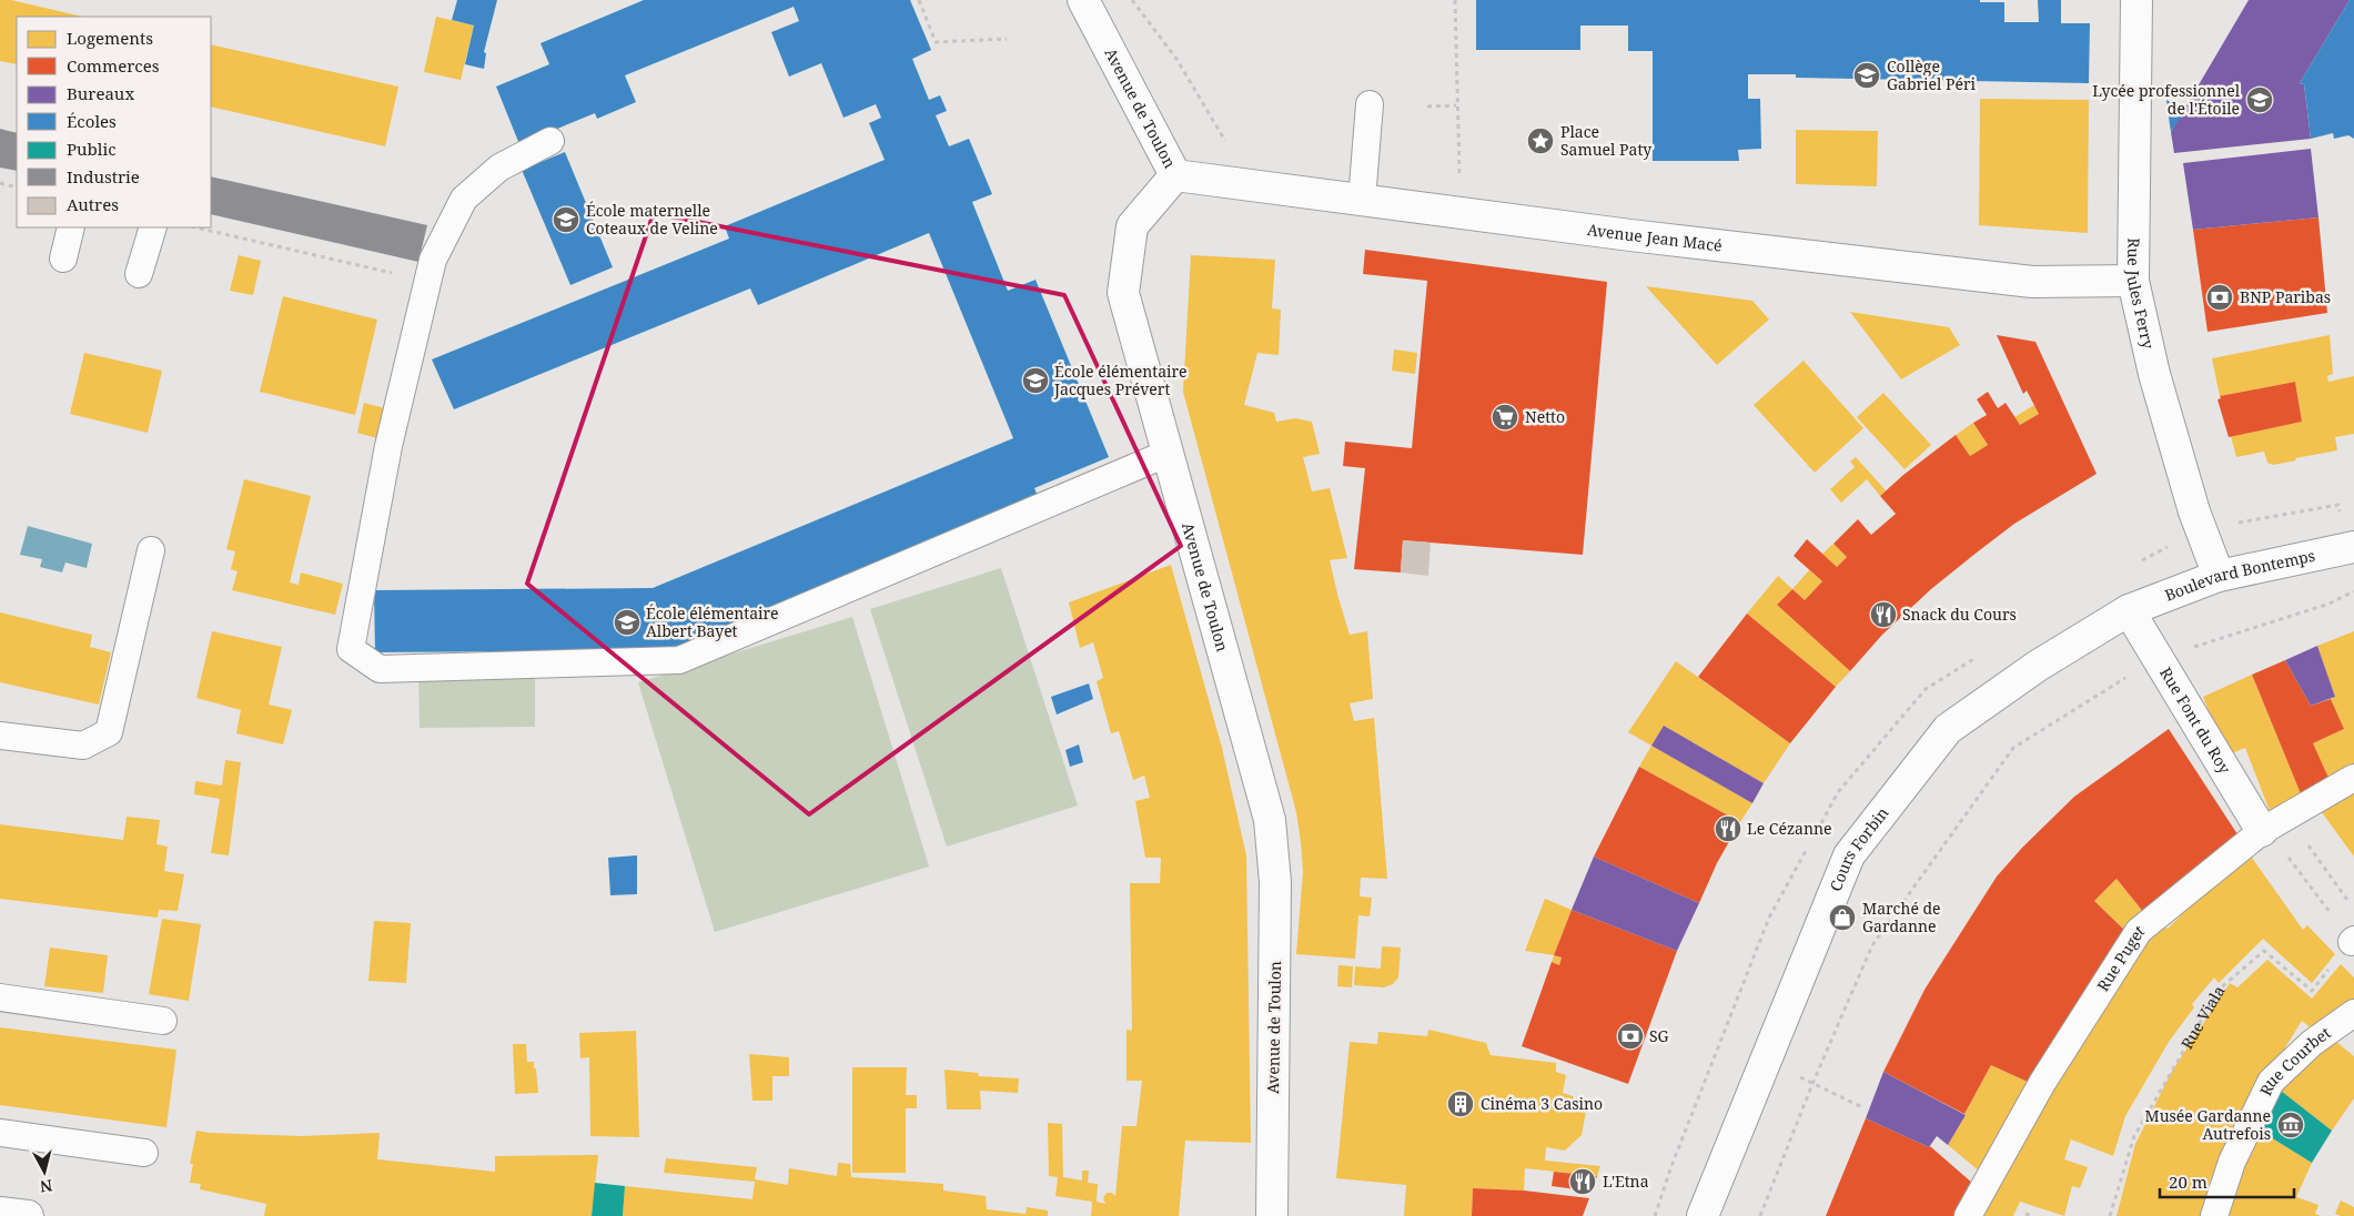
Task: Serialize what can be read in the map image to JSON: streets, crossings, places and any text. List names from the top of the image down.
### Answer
{
  "streets": {
    "street": [
      "Avenue de Toulon",
      "Avenue Jean Macé",
      "Rue Jules Ferry",
      "Boulevard Bontemps",
      "Rue Font du Roy",
      "Cours Forbin"
    ],
    "lane": ["Rue Puget", "Rue Courbet"],
    "path": ["Rue Viala"]
  },
  "crossings": [
    ["Avenue de Toulon", "Avenue Jean Macé"],
    ["Avenue Jean Macé", "Rue Jules Ferry"],
    ["Rue Jules Ferry", "Boulevard Bontemps"],
    ["Boulevard Bontemps", "Rue Font du Roy"],
    ["Boulevard Bontemps", "Cours Forbin"],
    ["Rue Font du Roy", "Cours Forbin"],
    ["Rue Font du Roy", "Rue Puget"]
  ],
  "places": {
    "school or university": [
      "Collège Gabriel Péri",
      "Lycée professionnel de l'Étoile",
      "École maternelle Coteaux de Veline",
      "École élémentaire Jacques Prévert",
      "École élémentaire Albert Bayet"
    ],
    "place": ["Place Samuel Paty"],
    "bank": ["BNP Paribas", "SG"],
    "supermarket": ["Netto"],
    "restaurant": ["Snack du Cours", "Le Cézanne", "L'Etna"],
    "shop": ["Marché de Gardanne"],
    "building": ["Cinéma 3 Casino"],
    "museum": ["Musée Gardanne Autrefois"]
  },
  "legend": [
    "Logements",
    "Commerces",
    "Bureaux",
    "Écoles",
    "Public",
    "Industrie",
    "Autres"
  ],
  "scale_bar": "20 m",
  "north": "bottom"
}
